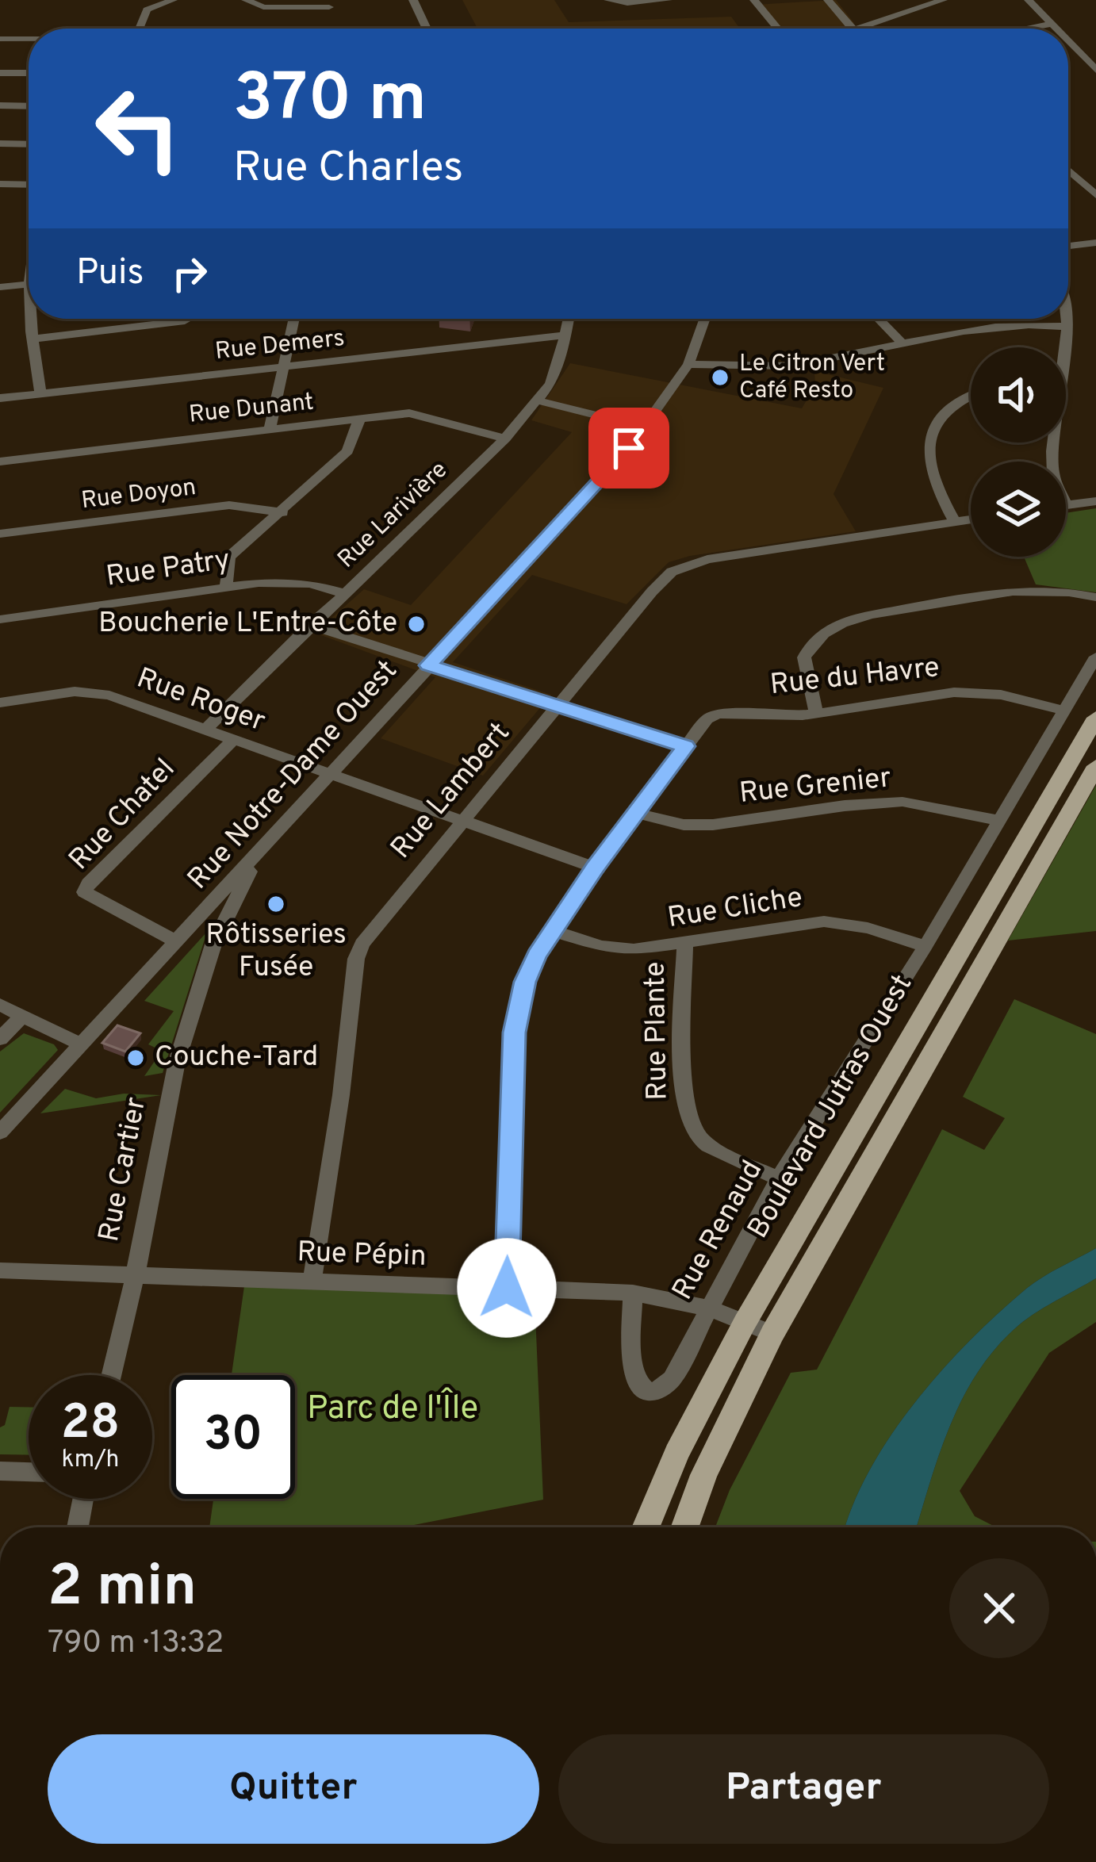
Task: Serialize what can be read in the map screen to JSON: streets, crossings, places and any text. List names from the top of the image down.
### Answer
{
  "streets": {
    "main road": ["Boulevard Jutras Ouest"],
    "street": [
      "Rue Demers",
      "Rue Dunant",
      "Rue Doyon",
      "Rue Larivière",
      "Rue Patry",
      "Rue du Havre",
      "Rue Roger",
      "Rue Notre-Dame Ouest",
      "Rue Grenier",
      "Rue Lambert",
      "Rue Chatel",
      "Rue Cliche",
      "Rue Plante",
      "Rue Cartier",
      "Rue Renaud",
      "Rue Pépin"
    ]
  },
  "crossings": [
    ["Rue Demers", "Rue Larivière"],
    ["Rue Dunant", "Rue Larivière"],
    ["Rue Larivière", "Rue Patry"],
    ["Rue Larivière", "Rue Roger"],
    ["Rue du Havre", "Rue Roger"],
    ["Rue du Havre", "Rue Grenier"],
    ["Rue du Havre", "Rue Cliche"],
    ["Rue du Havre", "Rue Renaud"],
    ["Rue du Havre", "Rue Pépin"],
    ["Rue Roger", "Rue Notre-Dame Ouest"],
    ["Rue Roger", "Rue Lambert"],
    ["Rue Roger", "Rue Chatel"],
    ["Rue Notre-Dame Ouest", "Rue Chatel"],
    ["Rue Notre-Dame Ouest", "Rue Cartier"],
    ["Rue Grenier", "Rue Renaud"],
    ["Rue Lambert", "Rue Pépin"],
    ["Rue Cliche", "Rue Plante"],
    ["Rue Cliche", "Rue Renaud"],
    ["Rue Plante", "Rue Renaud"],
    ["Boulevard Jutras Ouest", "Rue Pépin"],
    ["Rue Cartier", "Rue Pépin"],
    ["Rue Renaud", "Rue Pépin"]
  ],
  "parks": ["Parc de l'Île"],
  "places": [
    "Le Citron Vert Café Resto",
    "Boucherie L'Entre-Côte",
    "Rôtisseries Fusée",
    "Couche-Tard"
  ],
  "page": {
    "turn": ["370 m", "Rue Charles"],
    "then": "Puis",
    "speed": "28 km/h",
    "limit": "30",
    "heading": ["2 min", "790 m · 13:32"],
    "buttons": ["Quitter", "Partager"]
  }
}
